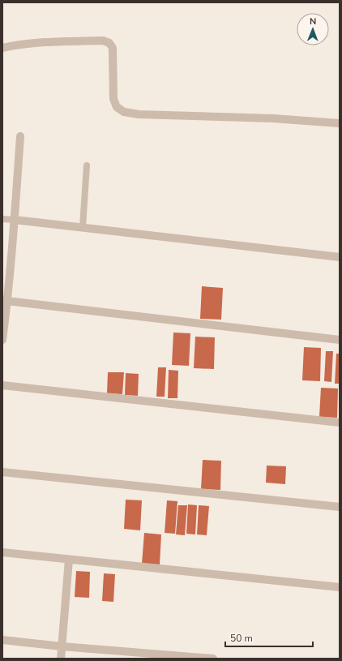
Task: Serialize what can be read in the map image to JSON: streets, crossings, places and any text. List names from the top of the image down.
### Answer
{
  "scale_bar": "50 m",
  "north": "top"
}
